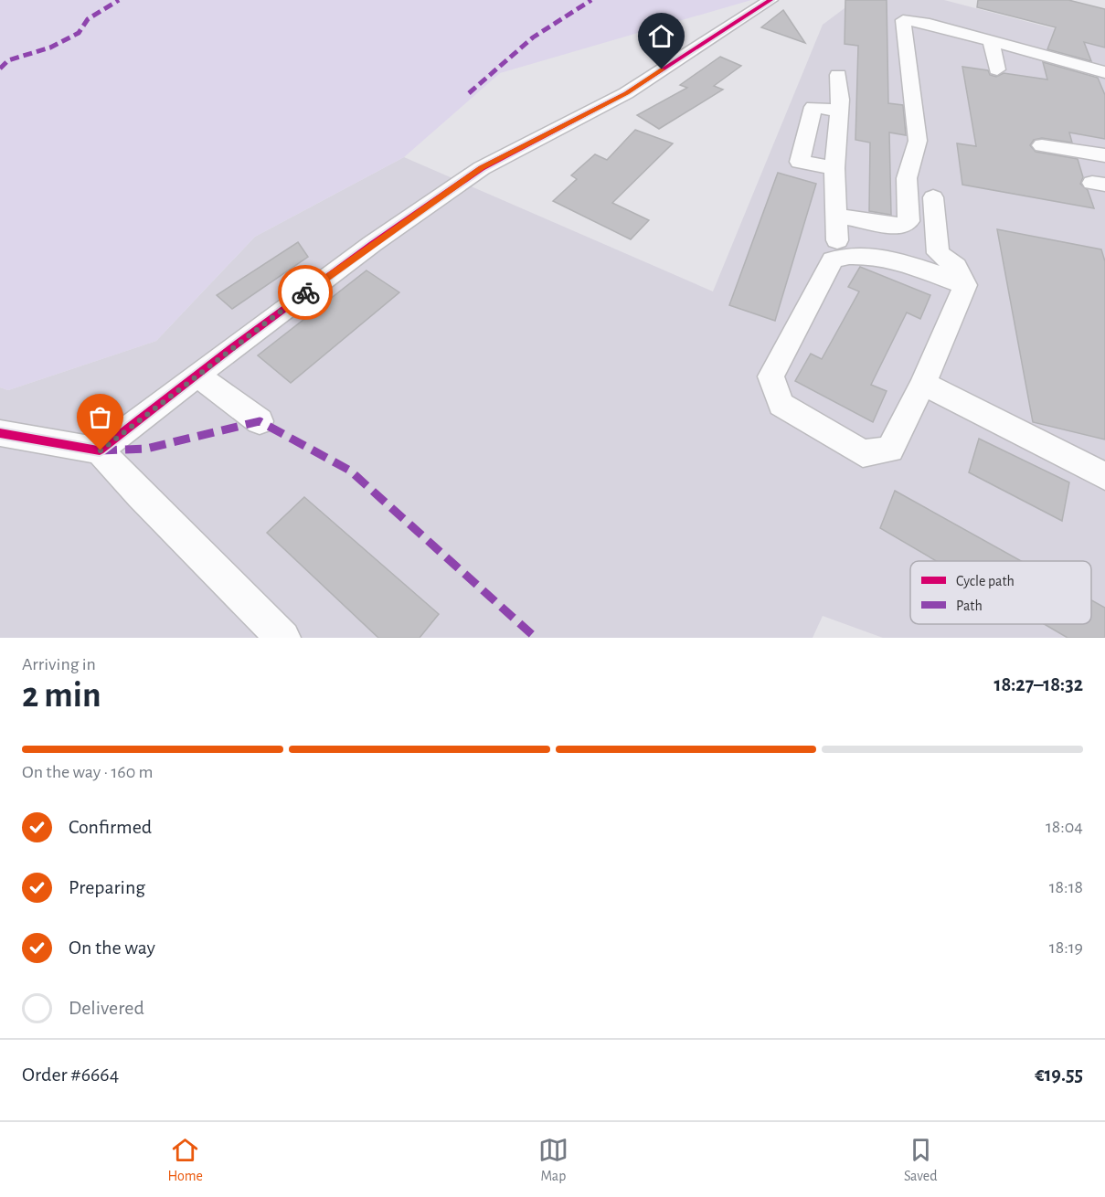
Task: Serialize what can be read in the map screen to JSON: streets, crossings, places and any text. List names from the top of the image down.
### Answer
{
  "legend": ["Cycle path", "Path"],
  "page": {
    "heading": ["2 min", "Arriving in", "18:27–18:32"],
    "panel": ["Order #6664", "€19.55"],
    "bar": "On the way · 160 m",
    "list": [
      ["Confirmed", "18:04"],
      ["Preparing", "18:18"],
      ["On the way", "18:19"],
      "Delivered"
    ],
    "tabs": ["Home", "Map", "Saved"]
  }
}
